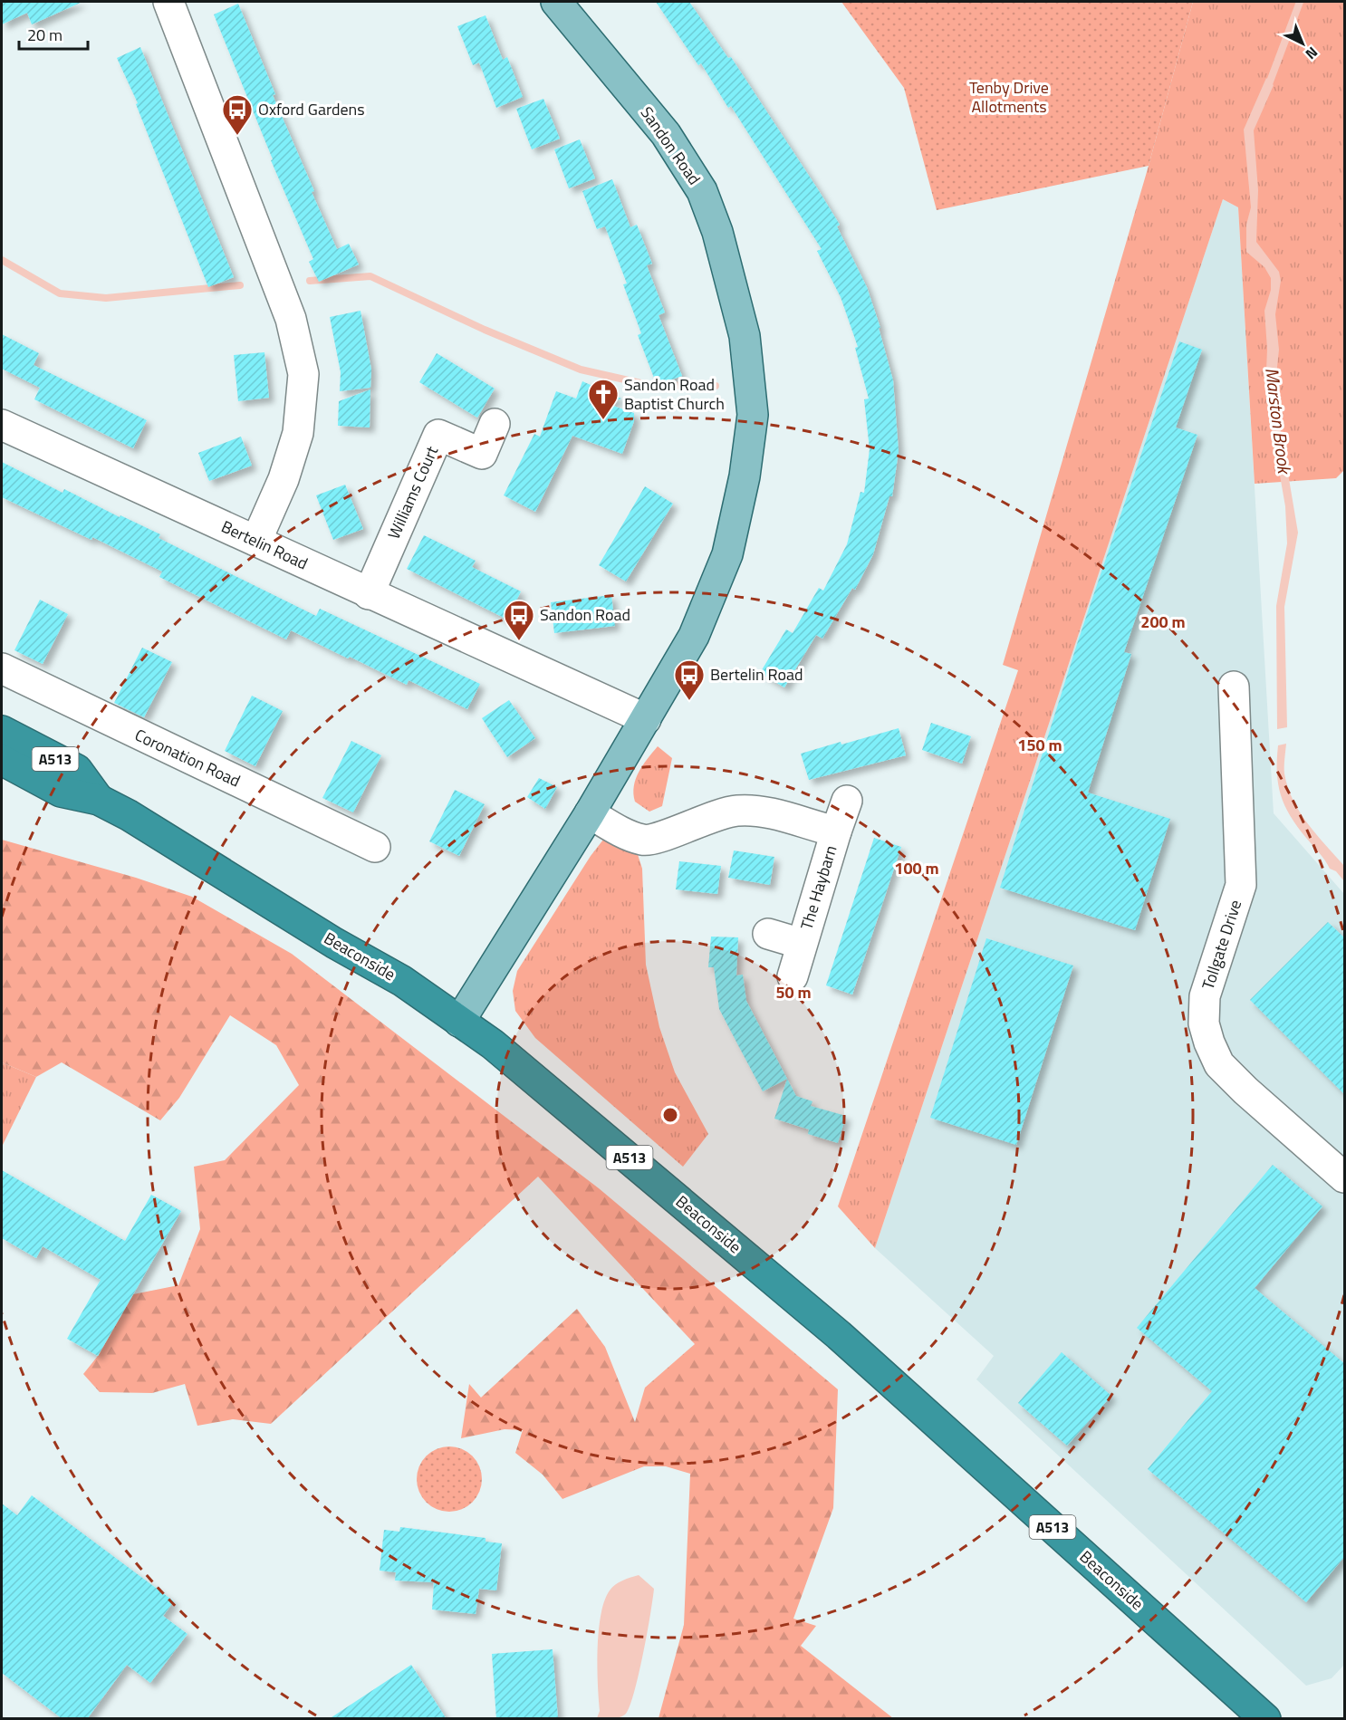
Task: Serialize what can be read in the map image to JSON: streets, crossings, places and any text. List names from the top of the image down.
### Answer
{
  "streets": {
    "highway": ["A513", "Beaconside"],
    "main road": ["Sandon Road"],
    "street": [
      "Williams Court",
      "Bertelin Road",
      "Coronation Road",
      "The Haybarn",
      "Tollgate Drive"
    ]
  },
  "crossings": [
    ["Sandon Road", "Bertelin Road"],
    ["Sandon Road", "The Haybarn"],
    ["Sandon Road", "Beaconside"],
    ["Williams Court", "Bertelin Road"]
  ],
  "water": ["Marston Brook"],
  "parks": ["Tenby Drive Allotments"],
  "places": {
    "bus stop": ["Oxford Gardens", "Sandon Road", "Bertelin Road"],
    "church": ["Sandon Road Baptist Church"]
  },
  "scale_bar": "20 m",
  "north": "bottom right",
  "rings": [
    "200 m",
    "150 m",
    "100 m",
    "50 m"
  ]
}
